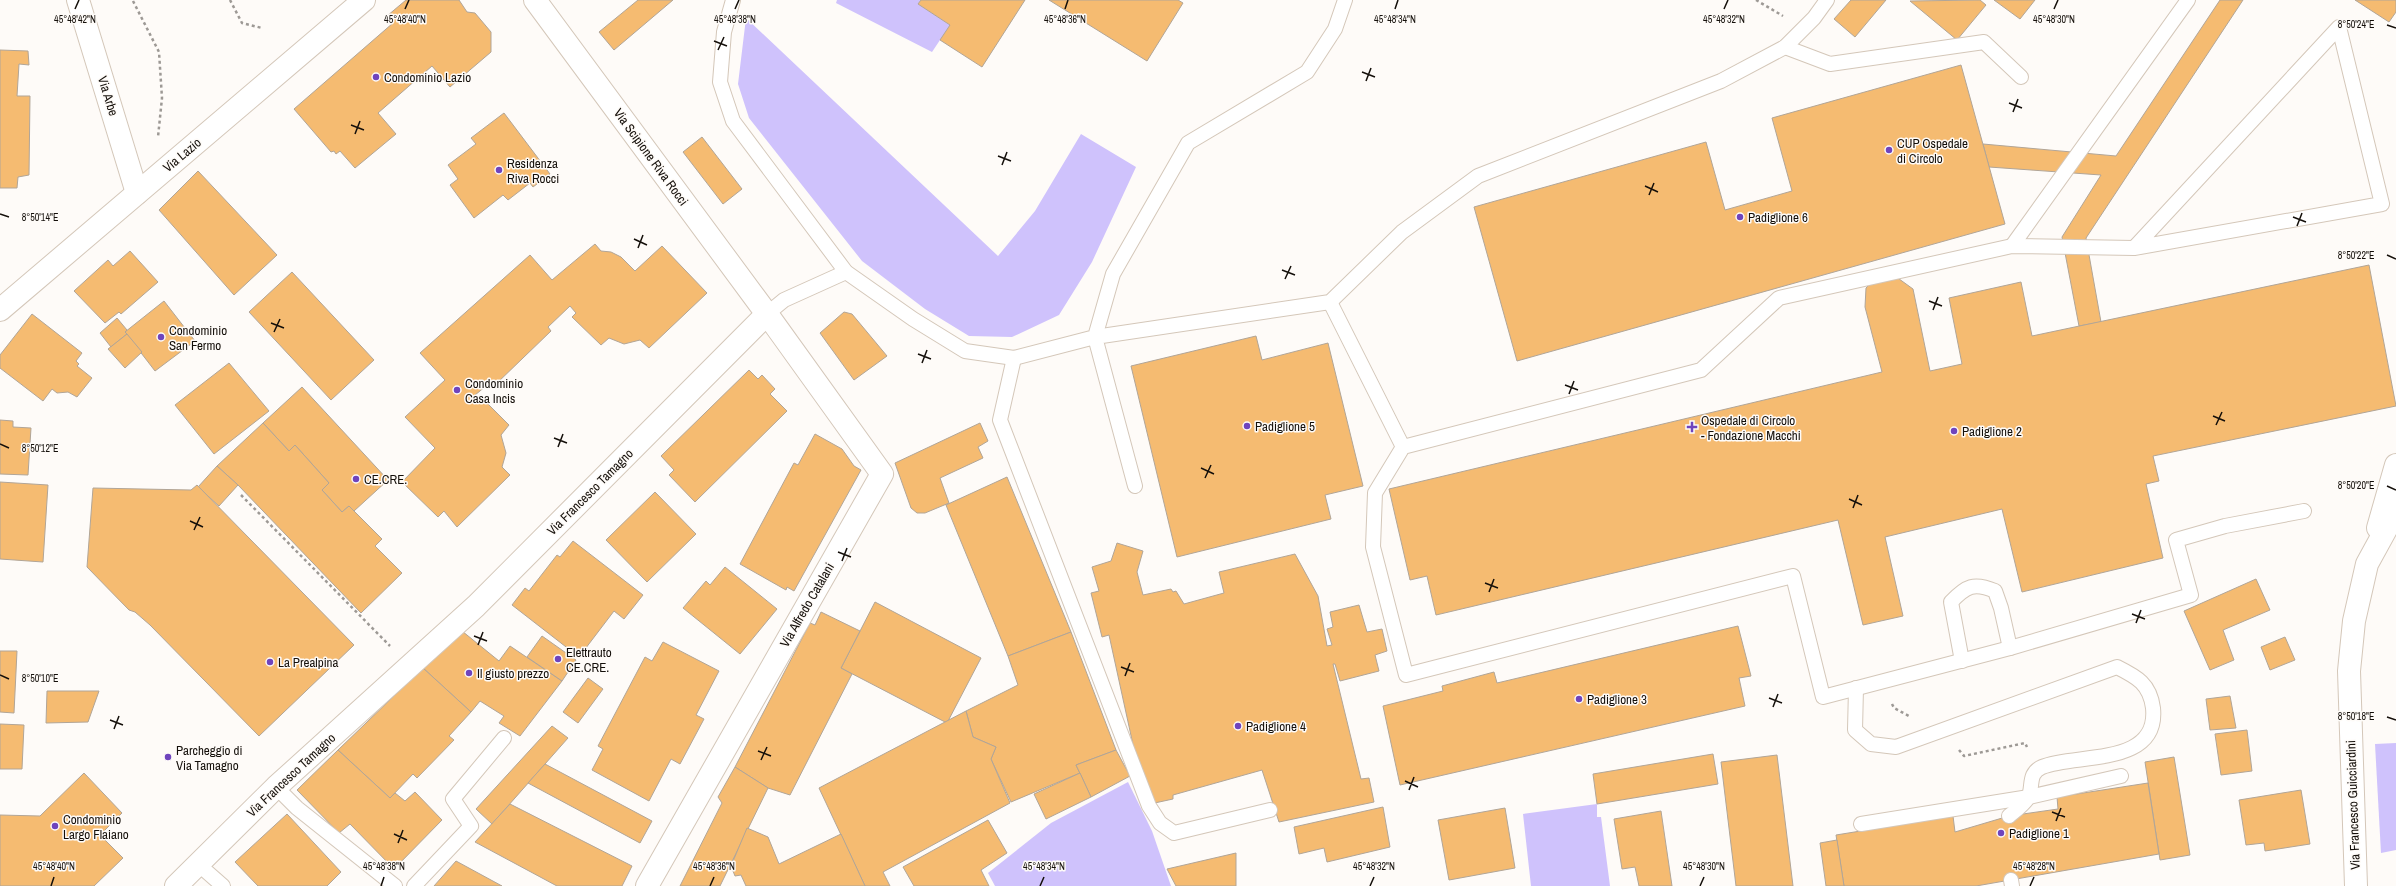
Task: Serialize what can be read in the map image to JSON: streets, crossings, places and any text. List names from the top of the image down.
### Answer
{
  "streets": {
    "street": [
      "Via Arbe",
      "Via Lazio",
      "Via Scipione Riva Rocci",
      "Via Francesco Tamagno",
      "Via Alfredo Catalani",
      "Via Francesco Guicciardini"
    ]
  },
  "crossings": [
    ["Via Arbe", "Via Lazio"],
    ["Via Scipione Riva Rocci", "Via Francesco Tamagno"],
    ["Via Scipione Riva Rocci", "Via Alfredo Catalani"],
    ["Via Francesco Tamagno", "Via Alfredo Catalani"]
  ],
  "places": {
    "other": [
      "Condominio Lazio",
      "CUP Ospedale di Circolo",
      "Residenza Riva Rocci",
      "Padiglione 6",
      "Condominio San Fermo",
      "Condominio Casa Incis",
      "Padiglione 5",
      "Padiglione 2",
      "CE.CRE.",
      "Elettrauto CE.CRE.",
      "La Prealpina",
      "Il giusto prezzo",
      "Padiglione 3",
      "Padiglione 4",
      "Parcheggio di Via Tamagno",
      "Condominio Largo Flaiano",
      "Padiglione 1"
    ],
    "health": ["Ospedale di Circolo - Fondazione Macchi"]
  },
  "coordinates": [
    "45°48'42\"N",
    "45°48'40\"N",
    "45°48'38\"N",
    "45°48'36\"N",
    "45°48'34\"N",
    "45°48'32\"N",
    "45°48'30\"N",
    "8°50'24\"E",
    "8°50'14\"E",
    "8°50'22\"E",
    "8°50'12\"E",
    "8°50'20\"E",
    "8°50'10\"E",
    "8°50'18\"E",
    "45°48'28\"N"
  ]
}
